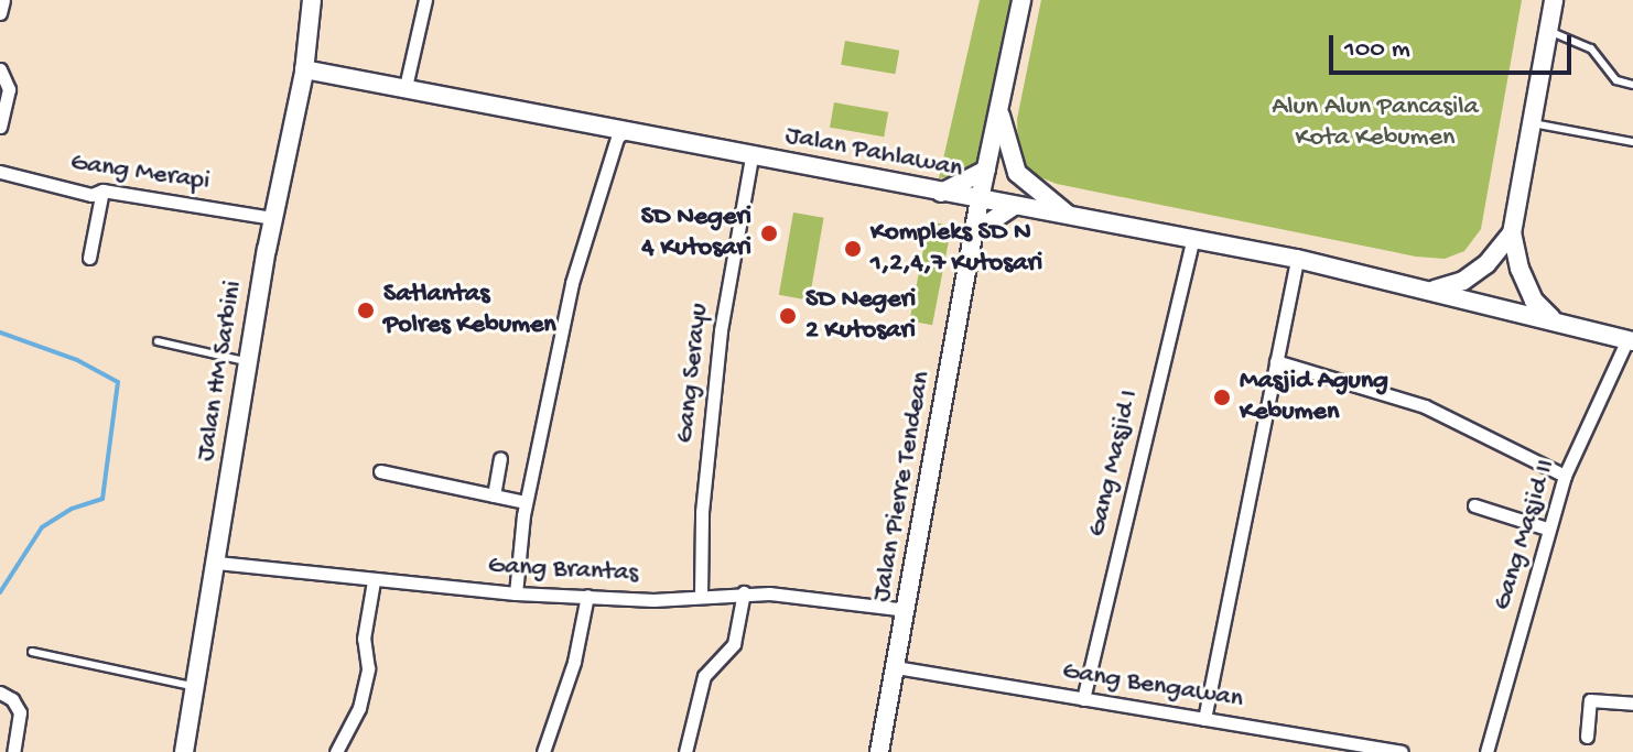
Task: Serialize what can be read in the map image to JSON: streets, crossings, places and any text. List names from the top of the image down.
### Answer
{
  "streets": {
    "main road": ["Jalan Pahlawan", "Jalan HM Sarbini", "Jalan Pierre Tendean"],
    "street": [
      "Gang Merapi",
      "Gang Serayu",
      "Gang Masjid I",
      "Gang Masjid II",
      "Gang Brantas",
      "Gang Bengawan"
    ]
  },
  "crossings": [
    ["Jalan Pahlawan", "Jalan HM Sarbini"],
    ["Jalan Pahlawan", "Gang Serayu"],
    ["Jalan Pahlawan", "Gang Masjid I"],
    ["Jalan Pahlawan", "Jalan Pierre Tendean"],
    ["Jalan Pahlawan", "Gang Masjid II"],
    ["Gang Merapi", "Jalan HM Sarbini"],
    ["Jalan HM Sarbini", "Gang Brantas"],
    ["Gang Serayu", "Gang Brantas"],
    ["Gang Masjid I", "Gang Bengawan"],
    ["Jalan Pierre Tendean", "Gang Brantas"],
    ["Jalan Pierre Tendean", "Gang Bengawan"]
  ],
  "parks": ["Alun Alun Pancasila Kota Kebumen"],
  "places": [
    "SD Negeri 4 Kutosari",
    "Kompleks SD N 1,2,4,7 Kutosari",
    "Satlantas Polres Kebumen",
    "SD Negeri 2 Kutosari",
    "Masjid Agung Kebumen"
  ],
  "scale_bar": "100 m"
}
